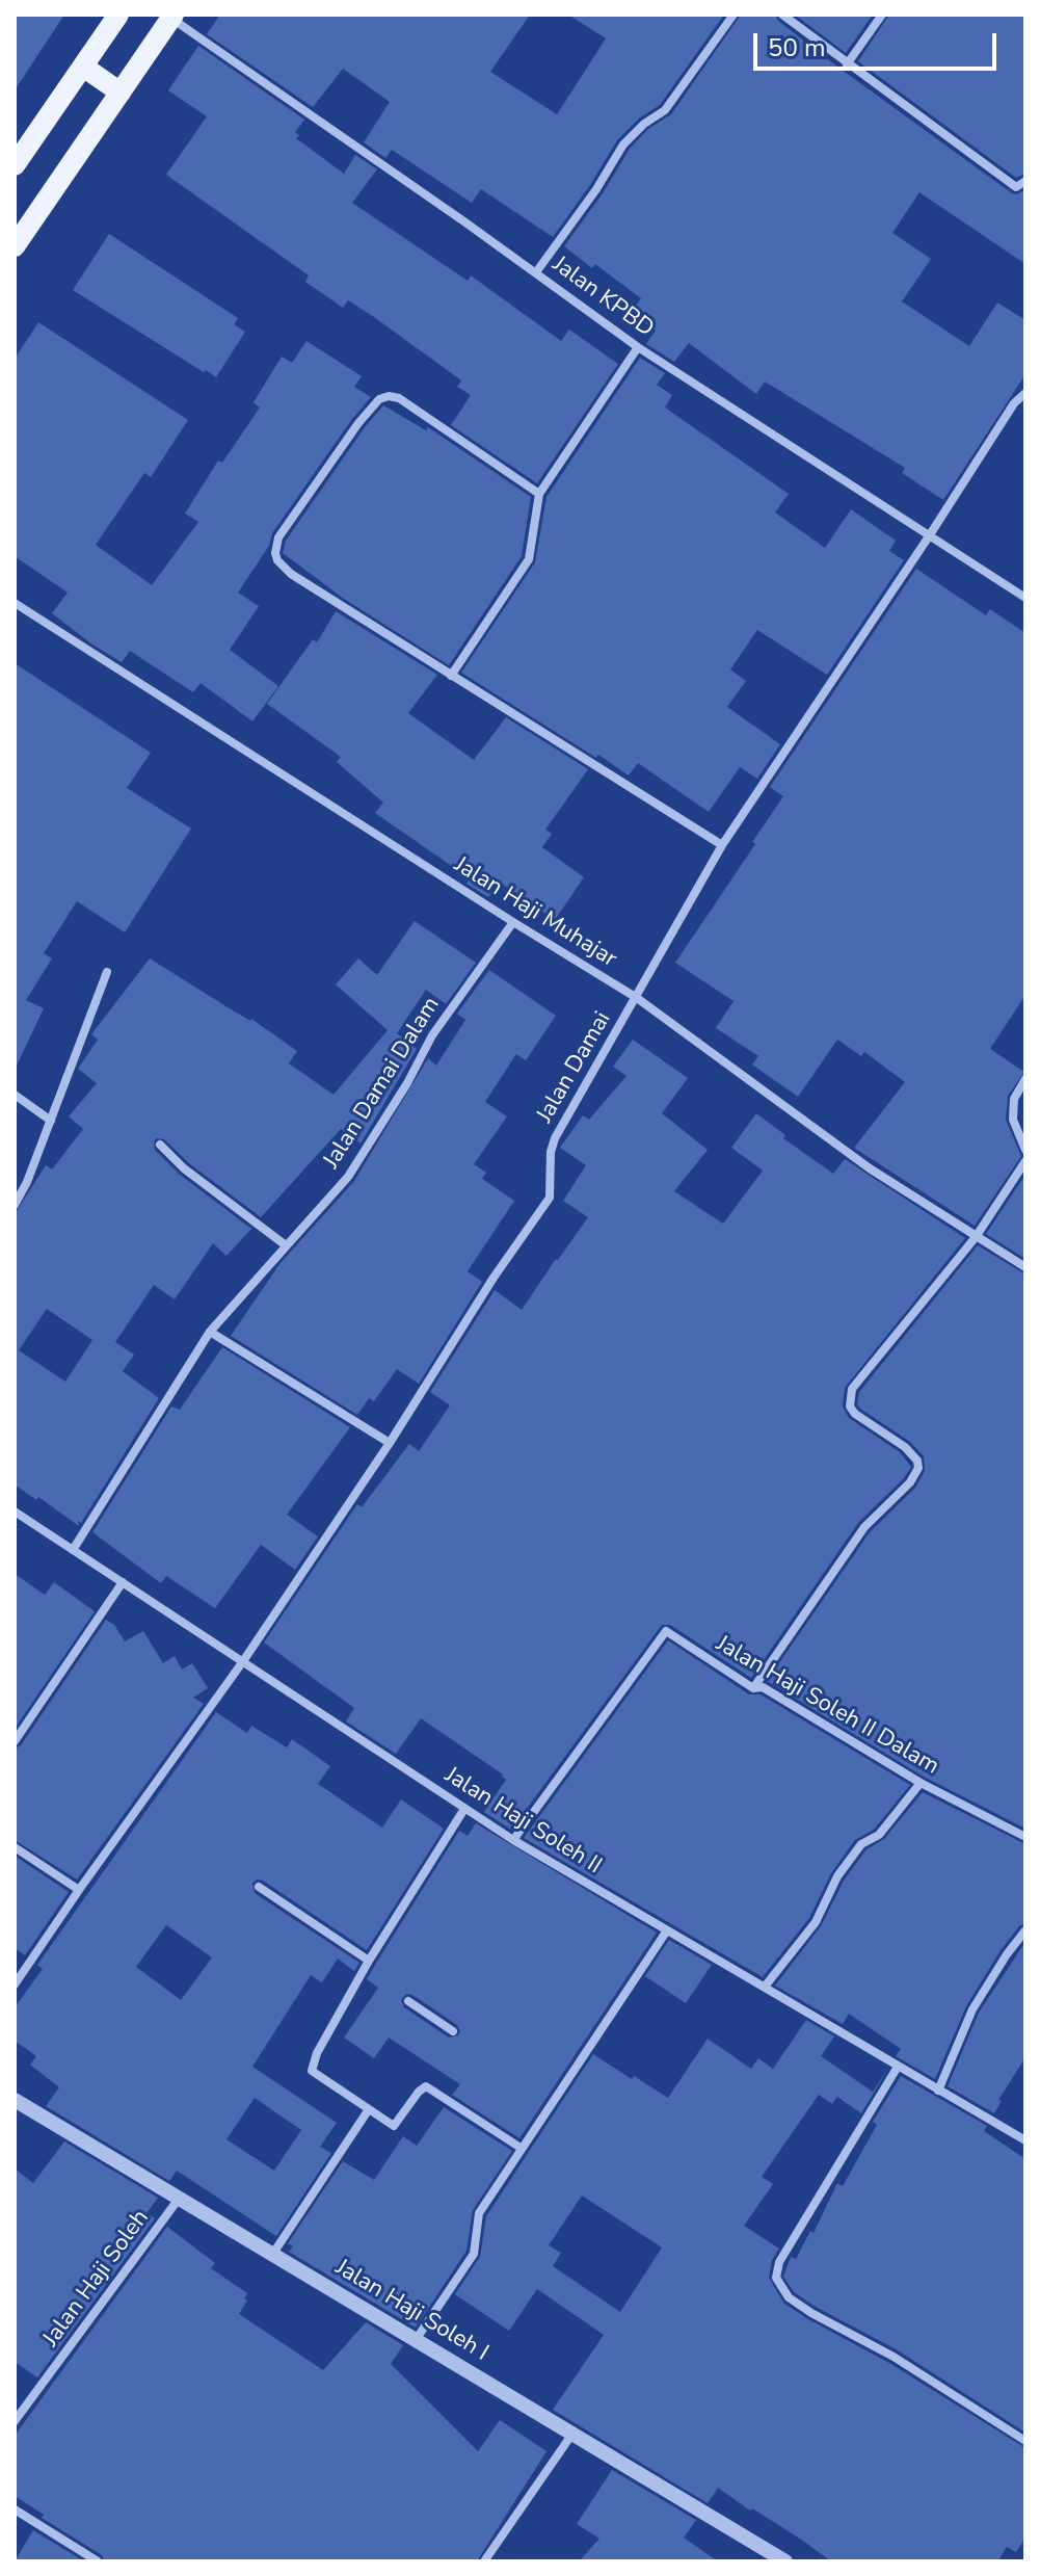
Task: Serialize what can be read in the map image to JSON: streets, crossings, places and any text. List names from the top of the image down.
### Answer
{
  "streets": {
    "street": [
      "Jalan KPBD",
      "Jalan Haji Muhajar",
      "Jalan Damai",
      "Jalan Damai Dalam",
      "Jalan Haji Soleh II Dalam",
      "Jalan Haji Soleh II",
      "Jalan Haji Soleh",
      "Jalan Haji Soleh I"
    ]
  },
  "crossings": [
    ["Jalan KPBD", "Jalan Damai"],
    ["Jalan Haji Muhajar", "Jalan Damai"],
    ["Jalan Haji Muhajar", "Jalan Damai Dalam"],
    ["Jalan Damai", "Jalan Haji Soleh II"],
    ["Jalan Damai Dalam", "Jalan Haji Soleh II"],
    ["Jalan Haji Soleh II Dalam", "Jalan Haji Soleh II"],
    ["Jalan Haji Soleh", "Jalan Haji Soleh I"]
  ],
  "scale_bar": "50 m"
}
